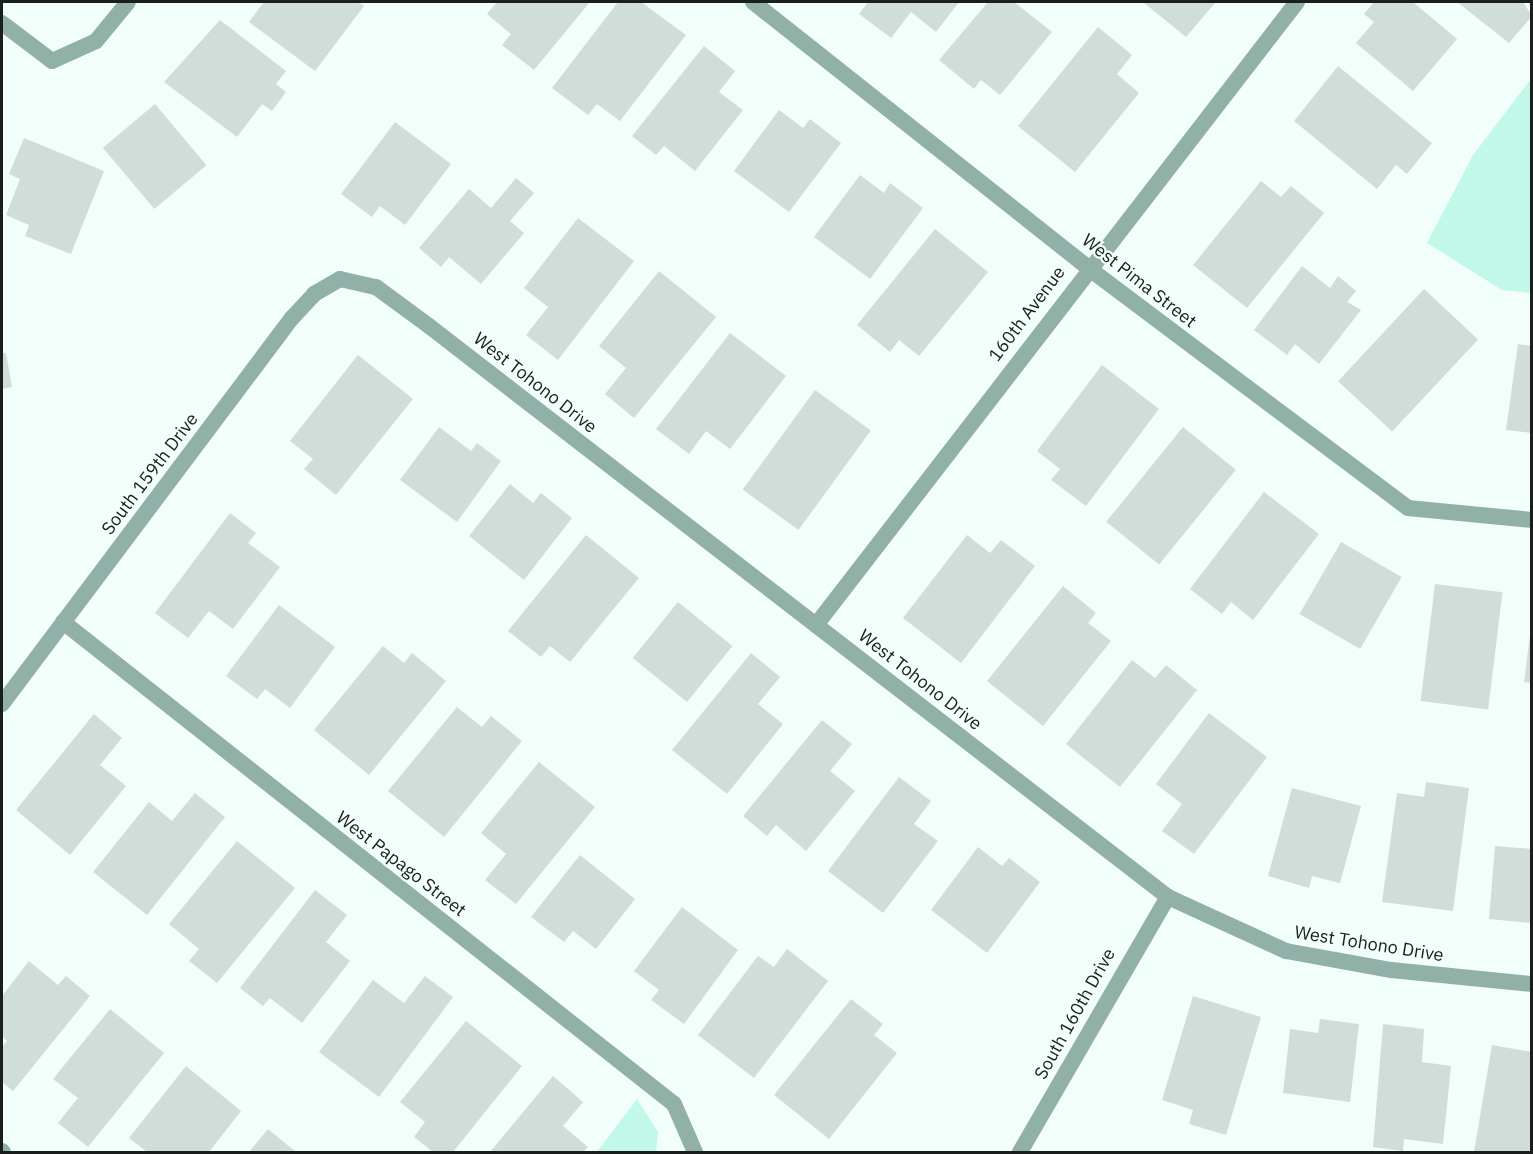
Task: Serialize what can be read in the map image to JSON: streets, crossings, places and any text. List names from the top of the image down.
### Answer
{
  "streets": {
    "street": [
      "West Pima Street",
      "160th Avenue",
      "West Tohono Drive",
      "South 159th Drive",
      "West Papago Street",
      "South 160th Drive"
    ]
  },
  "crossings": [
    ["West Pima Street", "160th Avenue"],
    ["160th Avenue", "West Tohono Drive"],
    ["West Tohono Drive", "South 159th Drive"],
    ["West Tohono Drive", "South 160th Drive"],
    ["South 159th Drive", "West Papago Street"]
  ]
}
